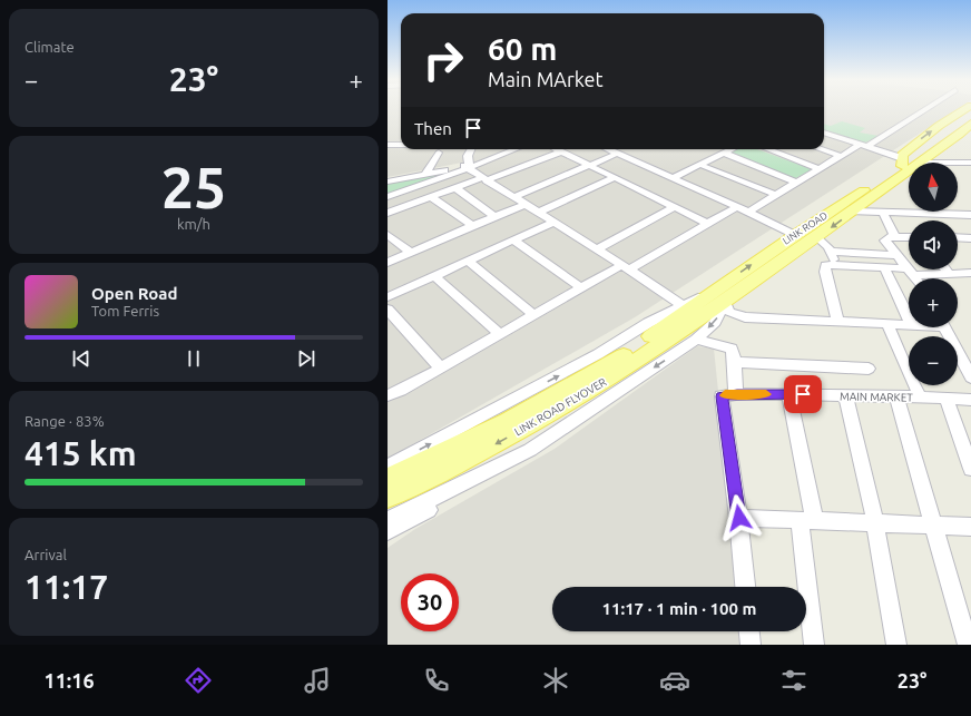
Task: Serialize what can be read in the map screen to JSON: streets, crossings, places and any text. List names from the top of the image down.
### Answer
{
  "streets": {
    "main road": ["LINK ROAD", "LINK ROAD FLYOVER"],
    "street": ["MAIN MARKET"]
  },
  "crossings": [
    ["LINK ROAD", "LINK ROAD FLYOVER"]
  ],
  "north": "top",
  "page": {
    "tile": [
      "Climate",
      ["25", "km/h"],
      ["Range · 83%", "415 km"],
      ["Arrival", "11:17"]
    ],
    "turn": ["60 m", "Main MArket"],
    "heat": ["−", "23°", "+"],
    "then": "Then",
    "map_buttons": ["+", "−"],
    "song": ["Open Road", "Tom Ferris"],
    "limit": "30",
    "trip": "11:17 · 1 min · 100 m",
    "tabs": ["11:16", "23°"]
  }
}
